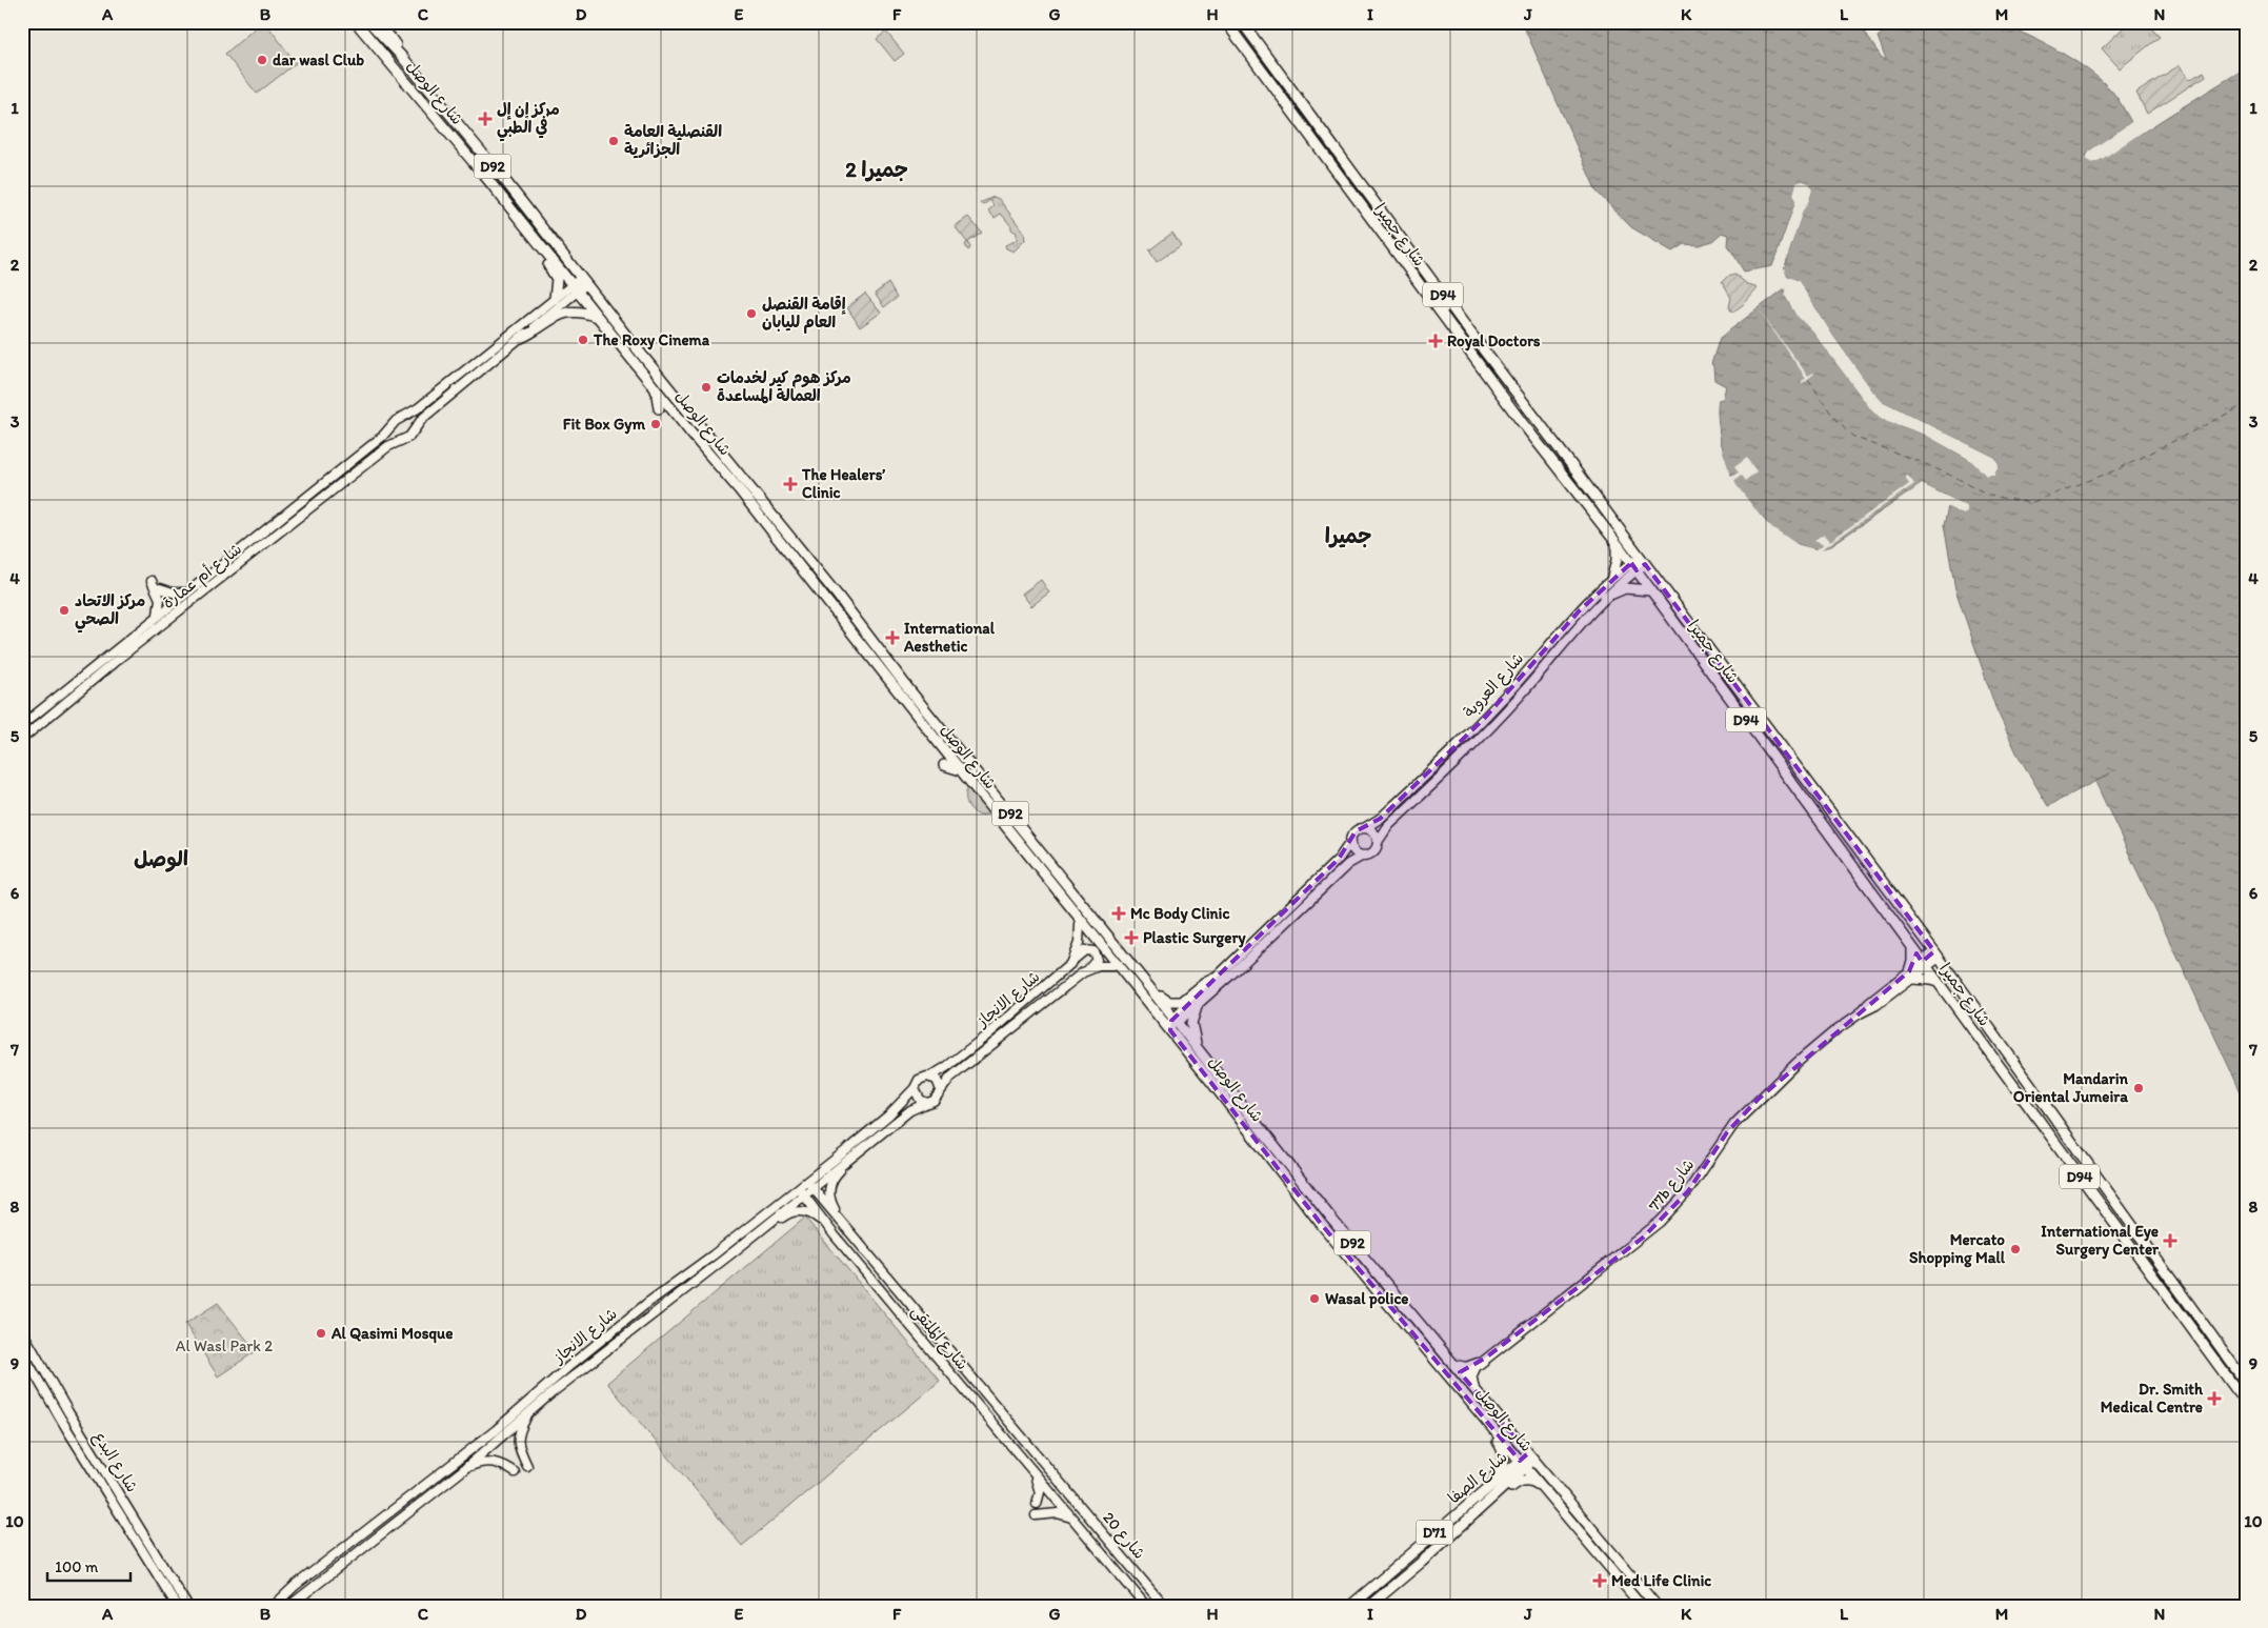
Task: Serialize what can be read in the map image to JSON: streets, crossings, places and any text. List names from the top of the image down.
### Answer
{
  "streets": {
    "main road": [
      "شارع الوصل",
      "D92",
      "شارع جميرا",
      "D94",
      "شارع الصفا",
      "D71"
    ],
    "street": [
      "شارع أم عمارة",
      "شارع العروبة",
      "شارع الانجاز",
      "77b شارع",
      "شارع الملتقى",
      "شارع البدع",
      "شارع 20"
    ]
  },
  "crossings": [
    ["شارع الوصل", "77b شارع"],
    ["شارع الوصل", "شارع الصفا"],
    ["شارع جميرا", "شارع العروبة"],
    ["شارع جميرا", "77b شارع"],
    ["شارع الانجاز", "شارع الملتقى"],
    ["شارع الملتقى", "شارع 20"]
  ],
  "districts": ["جميرا 2", "جميرا", "الوصل"],
  "parks": ["Al Wasl Park 2"],
  "places": {
    "other": [
      "dar wasl Club",
      "القنصلية العامة الجزائرية",
      "إقامة القنصل العام لليابان",
      "The Roxy Cinema",
      "مركز هوم كير لخدمات العمالة المساعدة",
      "Fit Box Gym",
      "مركز الاتحاد الصحي",
      "Mandarin Oriental Jumeira",
      "Mercato Shopping Mall",
      "Wasal police",
      "Al Qasimi Mosque"
    ],
    "health": [
      "مركز إن إل في الطبي",
      "Royal Doctors",
      "The Healers’ Clinic",
      "International Aesthetic",
      "Mc Body Clinic",
      "Plastic Surgery",
      "International Eye Surgery Center",
      "Dr. Smith Medical Centre",
      "Med Life Clinic"
    ]
  },
  "scale_bar": "100 m",
  "grid": {
    "columns": [
      "A",
      "B",
      "C",
      "D",
      "E",
      "F",
      "G",
      "H",
      "I",
      "J",
      "K",
      "L",
      "M",
      "N"
    ],
    "rows": [
      "1",
      "2",
      "3",
      "4",
      "5",
      "6",
      "7",
      "8",
      "9",
      "10"
    ]
  }
}
